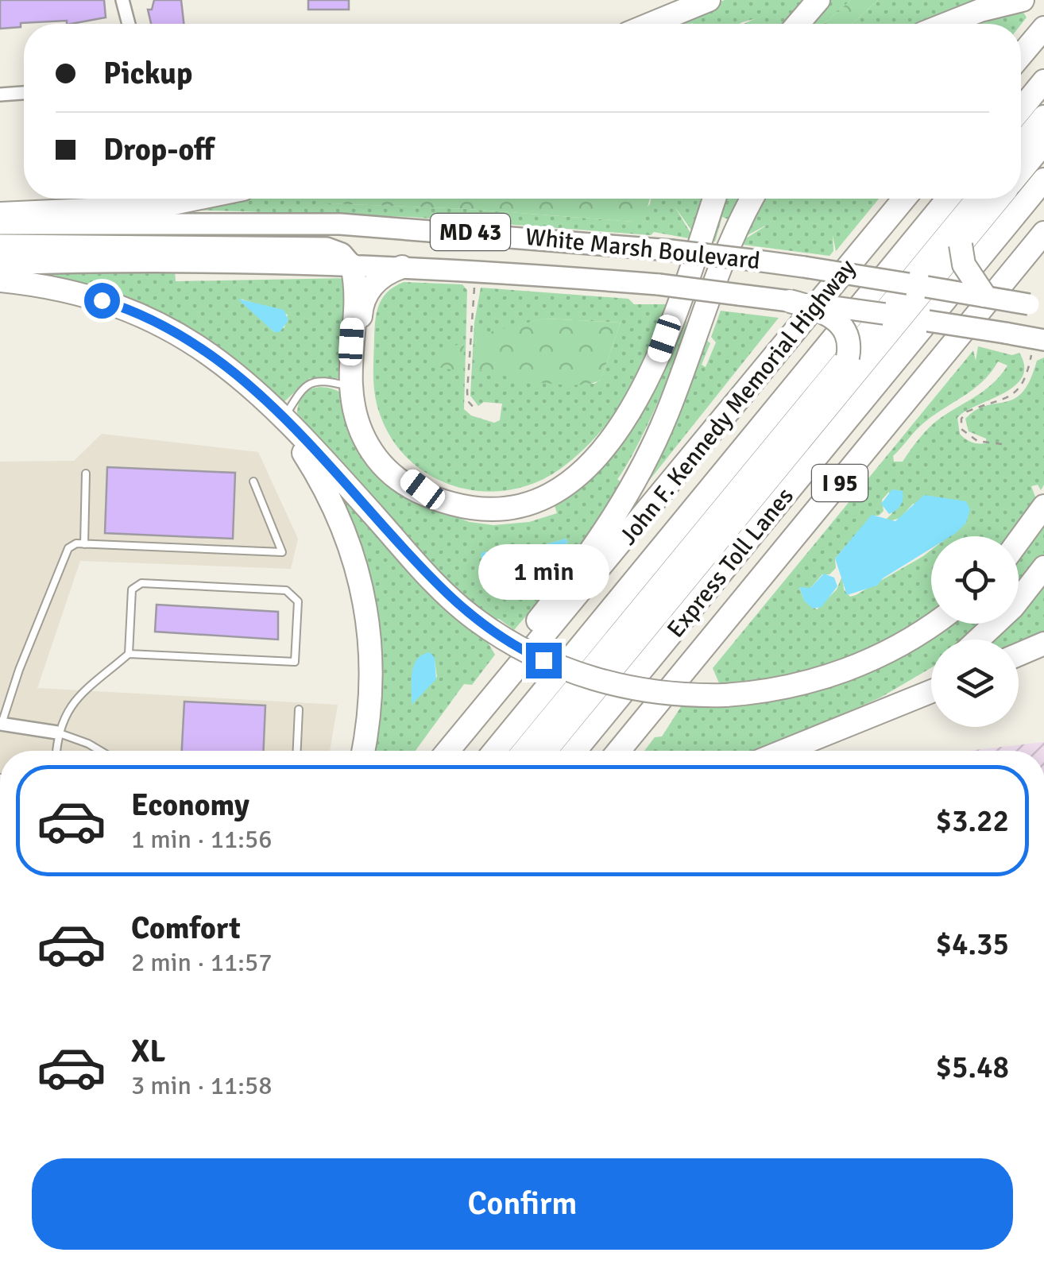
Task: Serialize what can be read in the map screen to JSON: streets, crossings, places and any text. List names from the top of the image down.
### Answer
{
  "streets": {
    "highway": [
      "MD 43",
      "White Marsh Boulevard",
      "John F. Kennedy Memorial Highway",
      "I 95",
      "Express Toll Lanes"
    ]
  },
  "page": {
    "banner": ["Pickup", "Drop-off"],
    "bubble": "1 min",
    "list": [
      {
        "name": "Economy",
        "note": "1 min · 11:56",
        "value": "$3.22"
      },
      {
        "name": "Comfort",
        "note": "2 min · 11:57",
        "value": "$4.35"
      },
      {
        "name": "XL",
        "note": "3 min · 11:58",
        "value": "$5.48"
      }
    ],
    "buttons": "Confirm"
  }
}
